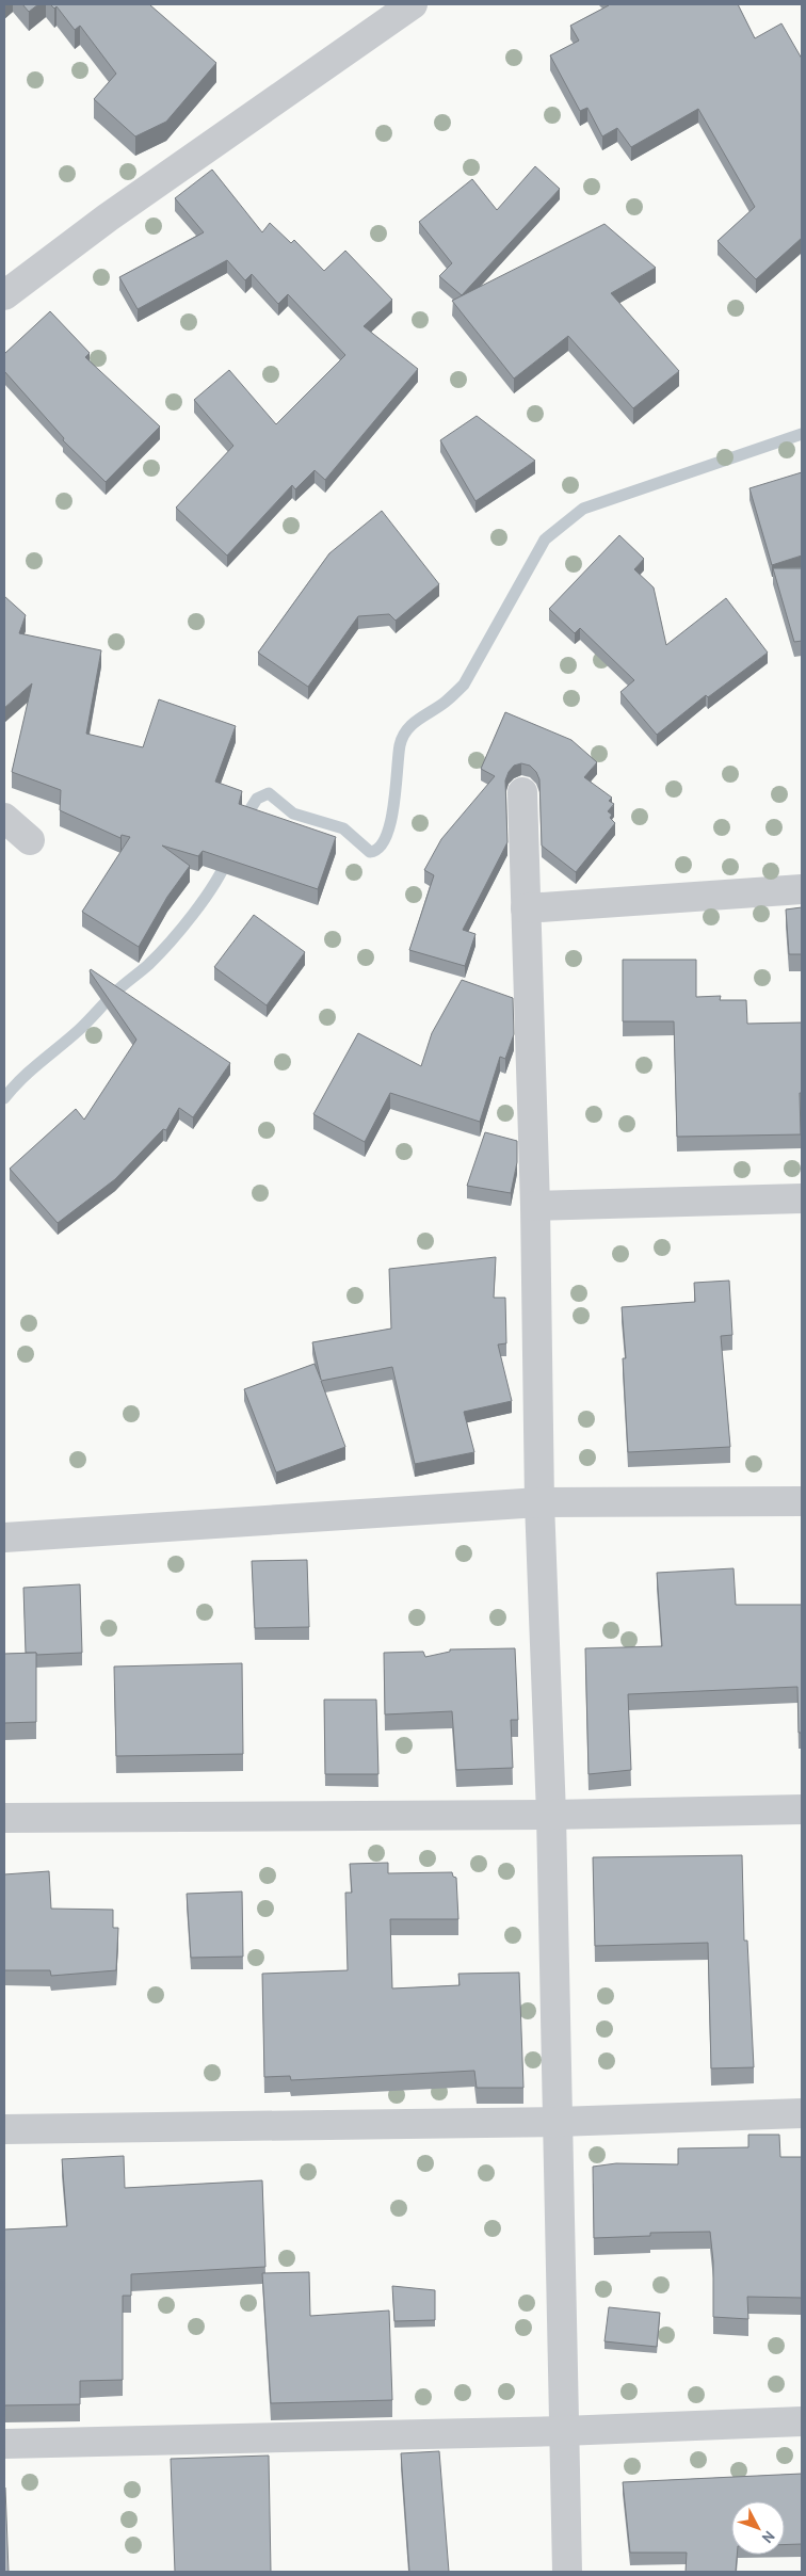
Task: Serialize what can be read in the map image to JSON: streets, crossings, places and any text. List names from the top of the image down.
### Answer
{
  "north": "bottom right"
}
